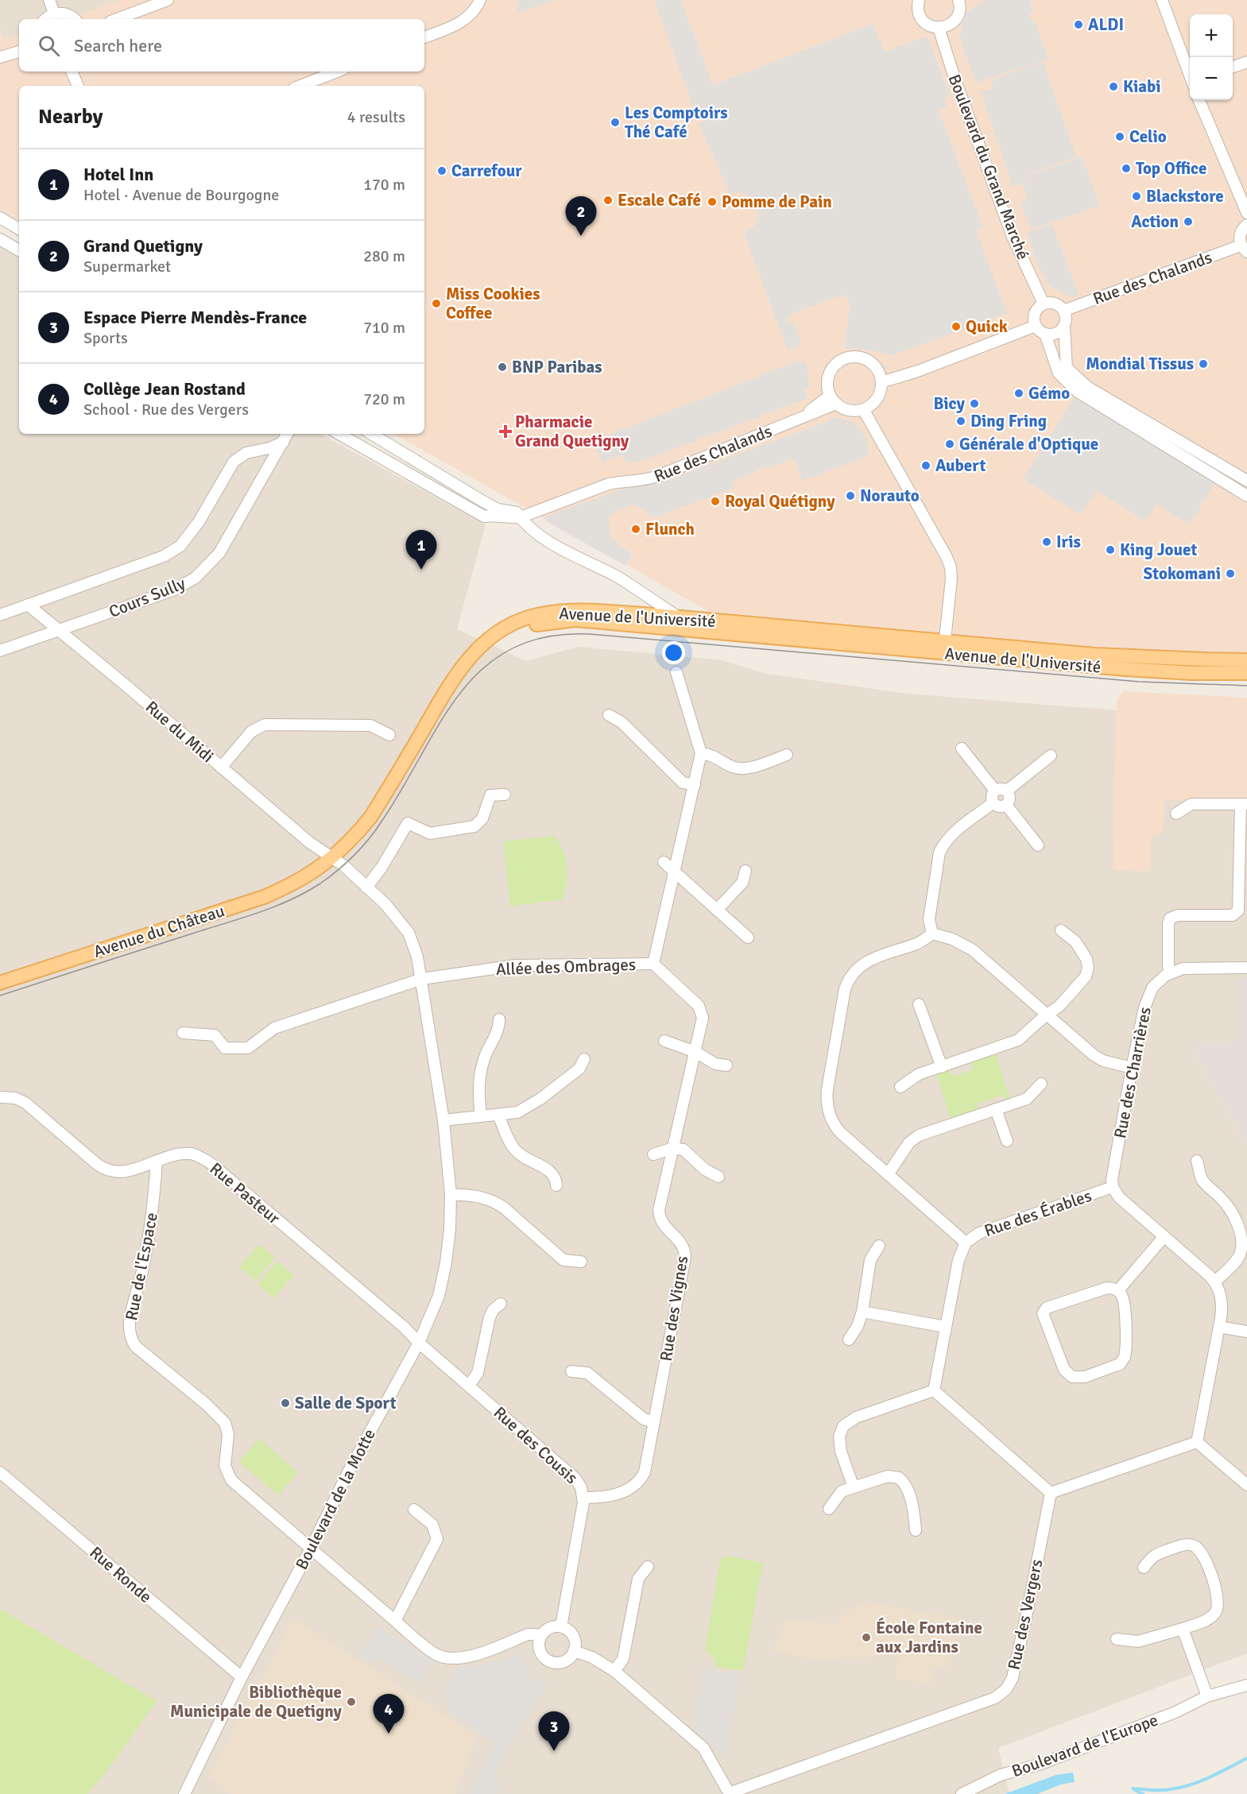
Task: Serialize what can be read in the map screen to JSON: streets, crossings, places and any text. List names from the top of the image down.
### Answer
{
  "streets": {
    "main road": ["Avenue de l'Université", "Avenue du Château"],
    "street": [
      "Boulevard du Grand Marché",
      "Rue des Chalands",
      "Cours Sully",
      "Rue du Midi",
      "Allée des Ombrages",
      "Rue des Charrières",
      "Rue Pasteur",
      "Rue des Érables",
      "Rue de l'Espace",
      "Rue des Vignes",
      "Rue des Cousis",
      "Boulevard de la Motte",
      "Rue Ronde",
      "Rue des Vergers",
      "Boulevard de l'Europe"
    ]
  },
  "crossings": [
    ["Boulevard du Grand Marché", "Rue des Chalands"],
    ["Cours Sully", "Rue du Midi"],
    ["Avenue de l'Université", "Avenue du Château"],
    ["Rue du Midi", "Avenue du Château"],
    ["Rue du Midi", "Boulevard de la Motte"],
    ["Avenue du Château", "Boulevard de la Motte"],
    ["Allée des Ombrages", "Rue des Vignes"],
    ["Allée des Ombrages", "Boulevard de la Motte"],
    ["Rue des Charrières", "Rue des Érables"],
    ["Rue Pasteur", "Rue de l'Espace"],
    ["Rue Pasteur", "Rue des Cousis"],
    ["Rue Pasteur", "Boulevard de la Motte"],
    ["Rue de l'Espace", "Boulevard de la Motte"],
    ["Rue des Vignes", "Rue des Cousis"],
    ["Rue des Cousis", "Boulevard de la Motte"],
    ["Rue des Cousis", "Rue des Vergers"],
    ["Boulevard de la Motte", "Rue Ronde"]
  ],
  "places": {
    "other": [
      "ALDI",
      "Kiabi",
      "Les Comptoirs Thé Café",
      "Celio",
      "Top Office",
      "Carrefour",
      "Blackstore",
      "Escale Café",
      "Pomme de Pain",
      "Action",
      "Miss Cookies Coffee",
      "Quick",
      "Mondial Tissus",
      "BNP Paribas",
      "Gémo",
      "Bicy",
      "Ding Fring",
      "Générale d'Optique",
      "Aubert",
      "Norauto",
      "Royal Quétigny",
      "Flunch",
      "Iris",
      "King Jouet",
      "Stokomani",
      "Salle de Sport",
      "École Fontaine aux Jardins",
      "Bibliothèque Municipale de Quetigny"
    ],
    "health": ["Pharmacie Grand Quetigny"]
  },
  "page": {
    "map_buttons": ["+", "−"],
    "search": "Search here",
    "heading": ["Nearby", "4 results"],
    "list": [
      {
        "mark": "1",
        "name": "Hotel Inn",
        "note": "Hotel · Avenue de Bourgogne",
        "value": "170 m"
      },
      {
        "mark": "2",
        "name": "Grand Quetigny",
        "note": "Supermarket",
        "value": "280 m"
      },
      {
        "mark": "3",
        "name": "Espace Pierre Mendès-France",
        "note": "Sports",
        "value": "710 m"
      },
      {
        "mark": "4",
        "name": "Collège Jean Rostand",
        "note": "School · Rue des Vergers",
        "value": "720 m"
      }
    ],
    "pins": [
      "2",
      "1",
      "4",
      "3"
    ]
  }
}
